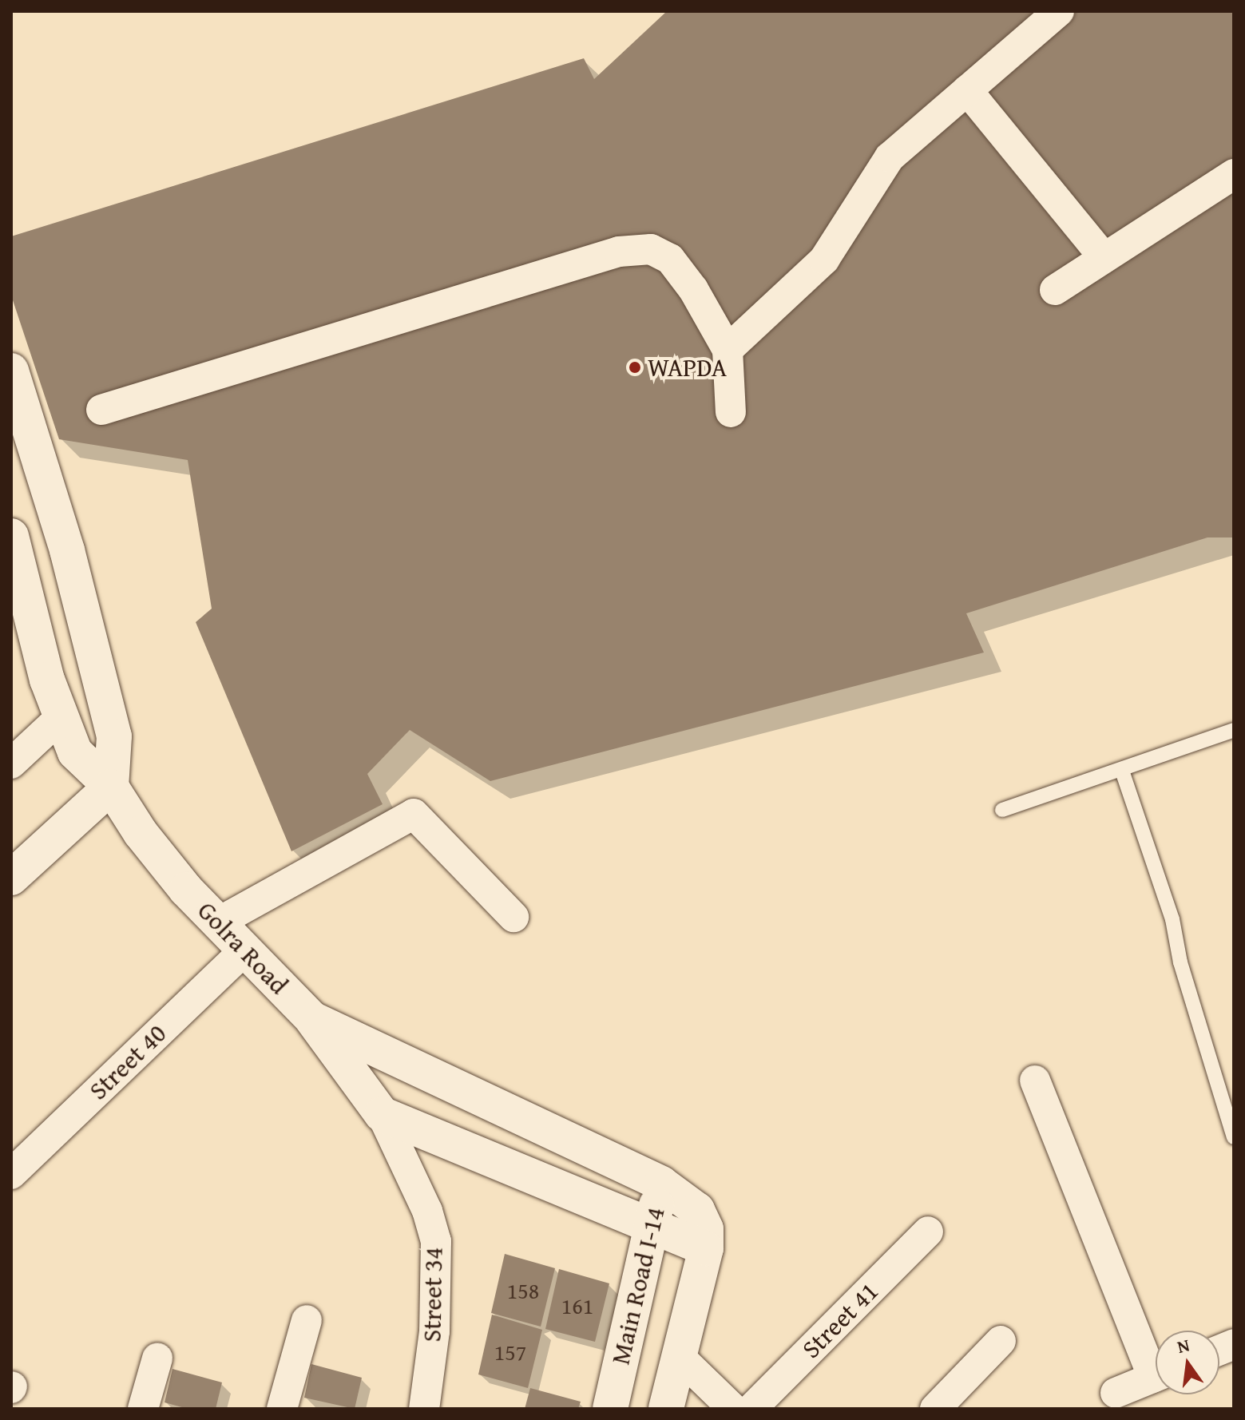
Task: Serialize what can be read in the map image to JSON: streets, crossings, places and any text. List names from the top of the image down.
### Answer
{
  "streets": {
    "main road": ["Golra Road", "Main Road I-14"],
    "street": ["Street 40", "Street 34", "Street 41"]
  },
  "crossings": [
    ["Golra Road", "Street 40"],
    ["Golra Road", "Main Road I-14"]
  ],
  "places": ["WAPDA"],
  "house_numbers": ["158", "161", "157"],
  "north": "top"
}
